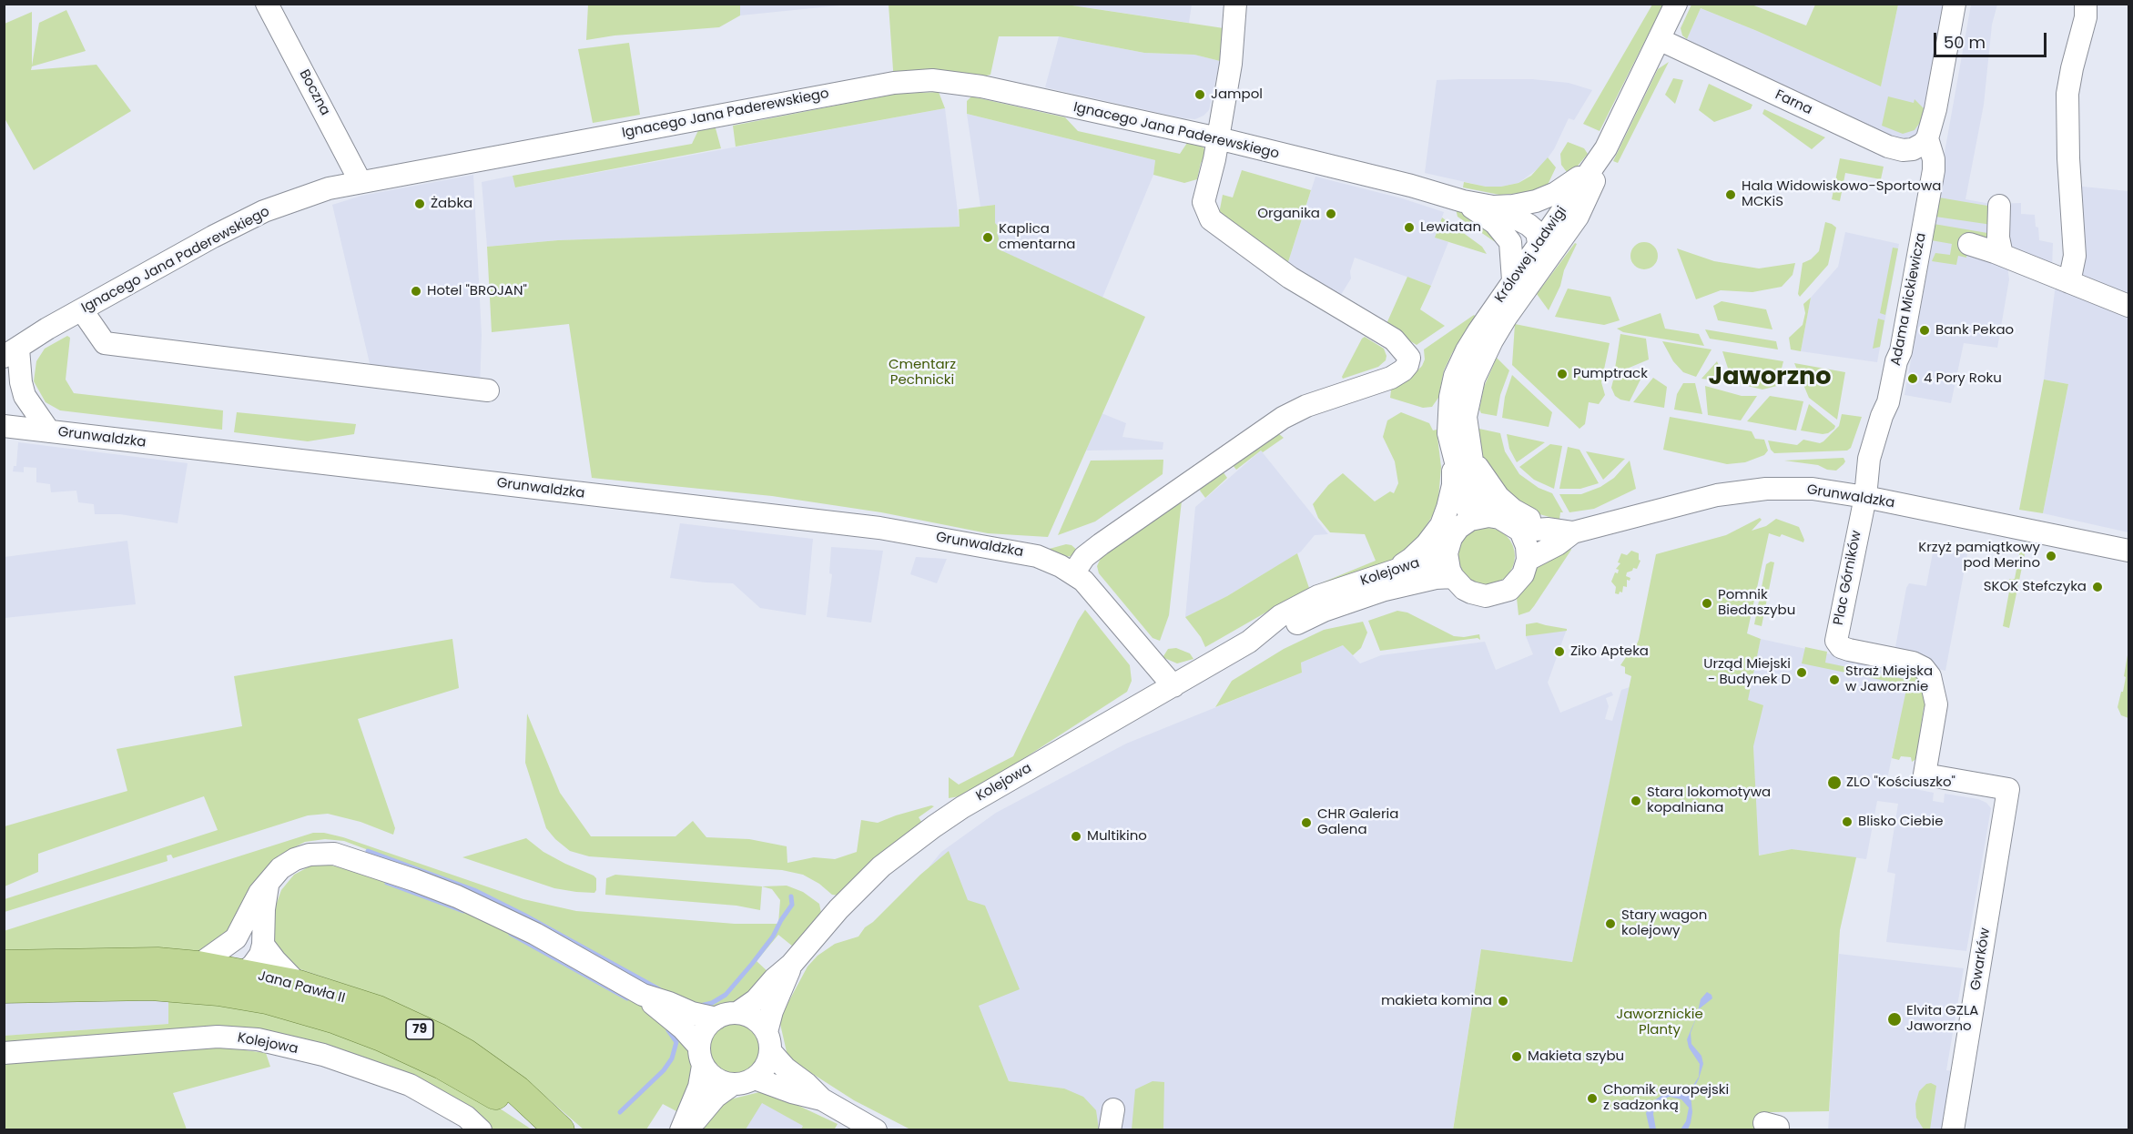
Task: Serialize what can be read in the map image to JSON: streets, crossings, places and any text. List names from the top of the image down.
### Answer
{
  "streets": {
    "main road": ["Jana Pawła II", "79"],
    "street": [
      "Boczna",
      "Farna",
      "Ignacego Jana Paderewskiego",
      "Królowej Jadwigi",
      "Adama Mickiewicza",
      "Grunwaldzka",
      "Kolejowa",
      "Plac Górników",
      "Gwarków"
    ]
  },
  "crossings": [
    ["Boczna", "Ignacego Jana Paderewskiego"],
    ["Farna", "Królowej Jadwigi"],
    ["Farna", "Adama Mickiewicza"],
    ["Ignacego Jana Paderewskiego", "Królowej Jadwigi"],
    ["Królowej Jadwigi", "Grunwaldzka"],
    ["Królowej Jadwigi", "Kolejowa"],
    ["Adama Mickiewicza", "Grunwaldzka"],
    ["Adama Mickiewicza", "Plac Górników"],
    ["Grunwaldzka", "Kolejowa"],
    ["Grunwaldzka", "Plac Górników"],
    ["Plac Górników", "Gwarków"]
  ],
  "districts": ["Jaworzno"],
  "parks": ["Cmentarz Pechnicki", "Jaworznickie Planty"],
  "places": [
    "Jampol",
    "Hala Widowiskowo-Sportowa MCKiS",
    "Żabka",
    "Organika",
    "Lewiatan",
    "Kaplica cmentarna",
    "Hotel \"BROJAN\"",
    "Bank Pekao",
    "Pumptrack",
    "4 Pory Roku",
    "Krzyż pamiątkowy pod Merino",
    "SKOK Stefczyka",
    "Pomnik Biedaszybu",
    "Ziko Apteka",
    "Urząd Miejski - Budynek D",
    "Straż Miejska w Jaworznie",
    "ZLO \"Kościuszko\"",
    "Stara lokomotywa kopalniana",
    "Blisko Ciebie",
    "CHR Galeria Galena",
    "Multikino",
    "Stary wagon kolejowy",
    "makieta komina",
    "Elvita GZLA Jaworzno",
    "Makieta szybu",
    "Chomik europejski z sadzonką"
  ],
  "scale_bar": "50 m"
}
